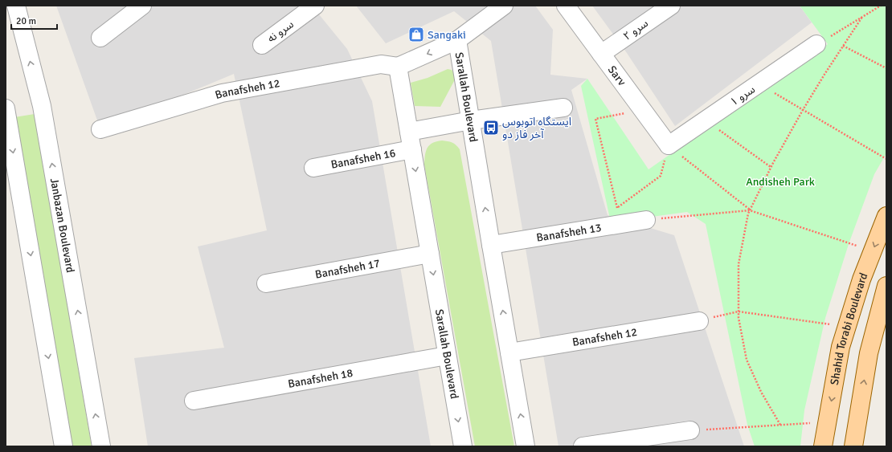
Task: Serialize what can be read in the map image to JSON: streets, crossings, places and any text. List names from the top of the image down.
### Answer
{
  "streets": {
    "main road": ["Shahid Torabi Boulevard"],
    "street": [
      "سرو ۲",
      "سرو نه",
      "Sarv",
      "Banafsheh 12",
      "سرو ۱",
      "Sarallah Boulevard",
      "Banafsheh 16",
      "Janbazan Boulevard",
      "Banafsheh 13",
      "Banafsheh 17",
      "Banafsheh 18"
    ]
  },
  "crossings": [
    ["سرو ۲", "Sarv"],
    ["Sarv", "سرو ۱"],
    ["Banafsheh 12", "Sarallah Boulevard"],
    ["Sarallah Boulevard", "Banafsheh 16"],
    ["Sarallah Boulevard", "Banafsheh 13"],
    ["Sarallah Boulevard", "Banafsheh 17"],
    ["Sarallah Boulevard", "Banafsheh 18"]
  ],
  "parks": ["Andisheh Park"],
  "places": {
    "shop": ["Sangaki"],
    "bus stop": ["ایستگاه اتوبوس آخر فاز دو"]
  },
  "scale_bar": "20 m"
}
